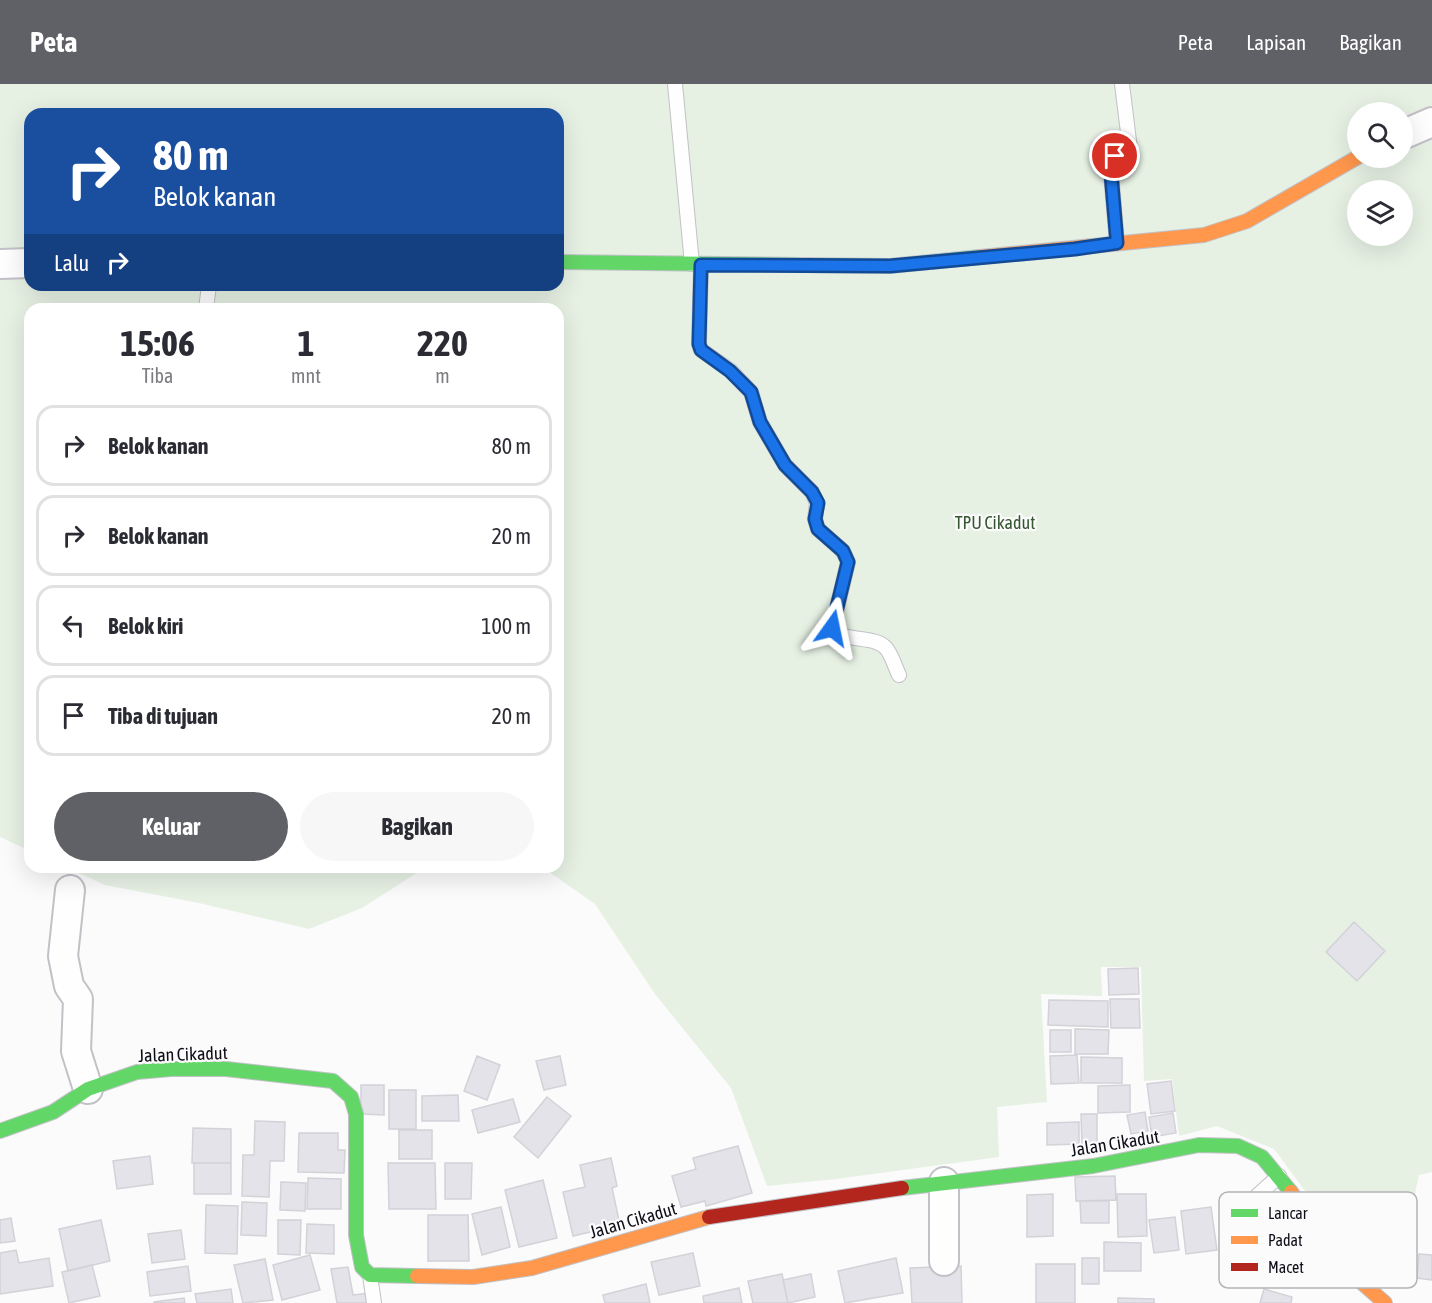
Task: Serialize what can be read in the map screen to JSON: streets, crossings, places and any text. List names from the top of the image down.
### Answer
{
  "streets": {
    "street": ["Jalan Cikadut"]
  },
  "parks": ["TPU Cikadut"],
  "legend": ["Lancar", "Padat", "Macet"],
  "page": {
    "header": "Peta",
    "nav": ["Peta", "Lapisan", "Bagikan"],
    "turn": ["80 m", "Belok kanan"],
    "then": "Lalu",
    "eta": [
      "15:06",
      "Tiba",
      "1",
      "mnt",
      "220",
      "m"
    ],
    "list": [
      {
        "name": "Belok kanan",
        "value": "80 m"
      },
      {
        "name": "Belok kanan",
        "value": "20 m"
      },
      {
        "name": "Belok kiri",
        "value": "100 m"
      },
      {
        "name": "Tiba di tujuan",
        "value": "20 m"
      }
    ],
    "buttons": ["Keluar", "Bagikan"]
  }
}
